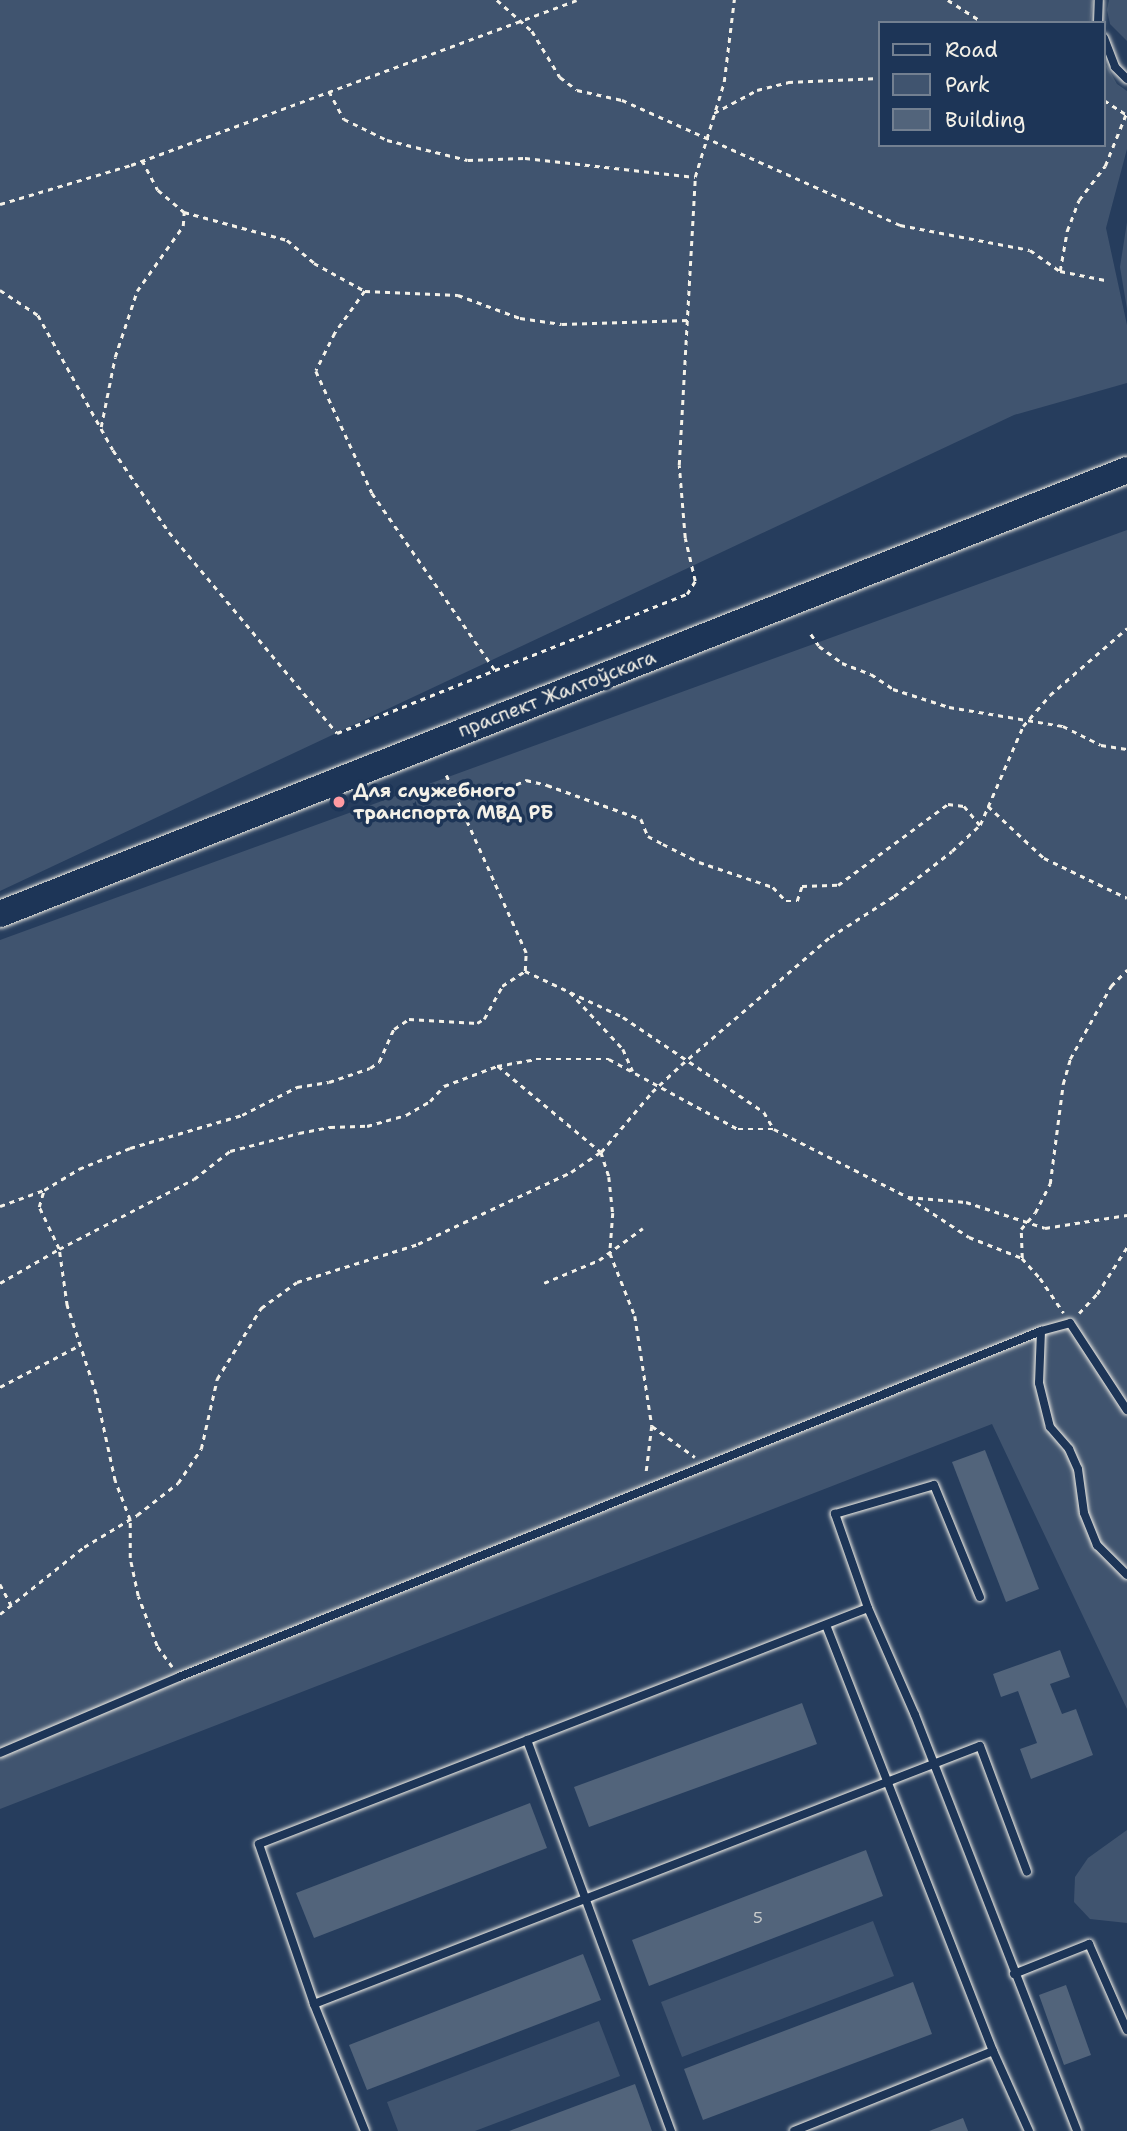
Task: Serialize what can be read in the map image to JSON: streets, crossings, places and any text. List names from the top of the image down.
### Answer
{
  "streets": {
    "main road": ["праспект Жалтоўскага"]
  },
  "places": ["Для служебного транспорта МВД РБ"],
  "house_numbers": ["5"],
  "legend": ["Road", "Park", "Building"]
}
